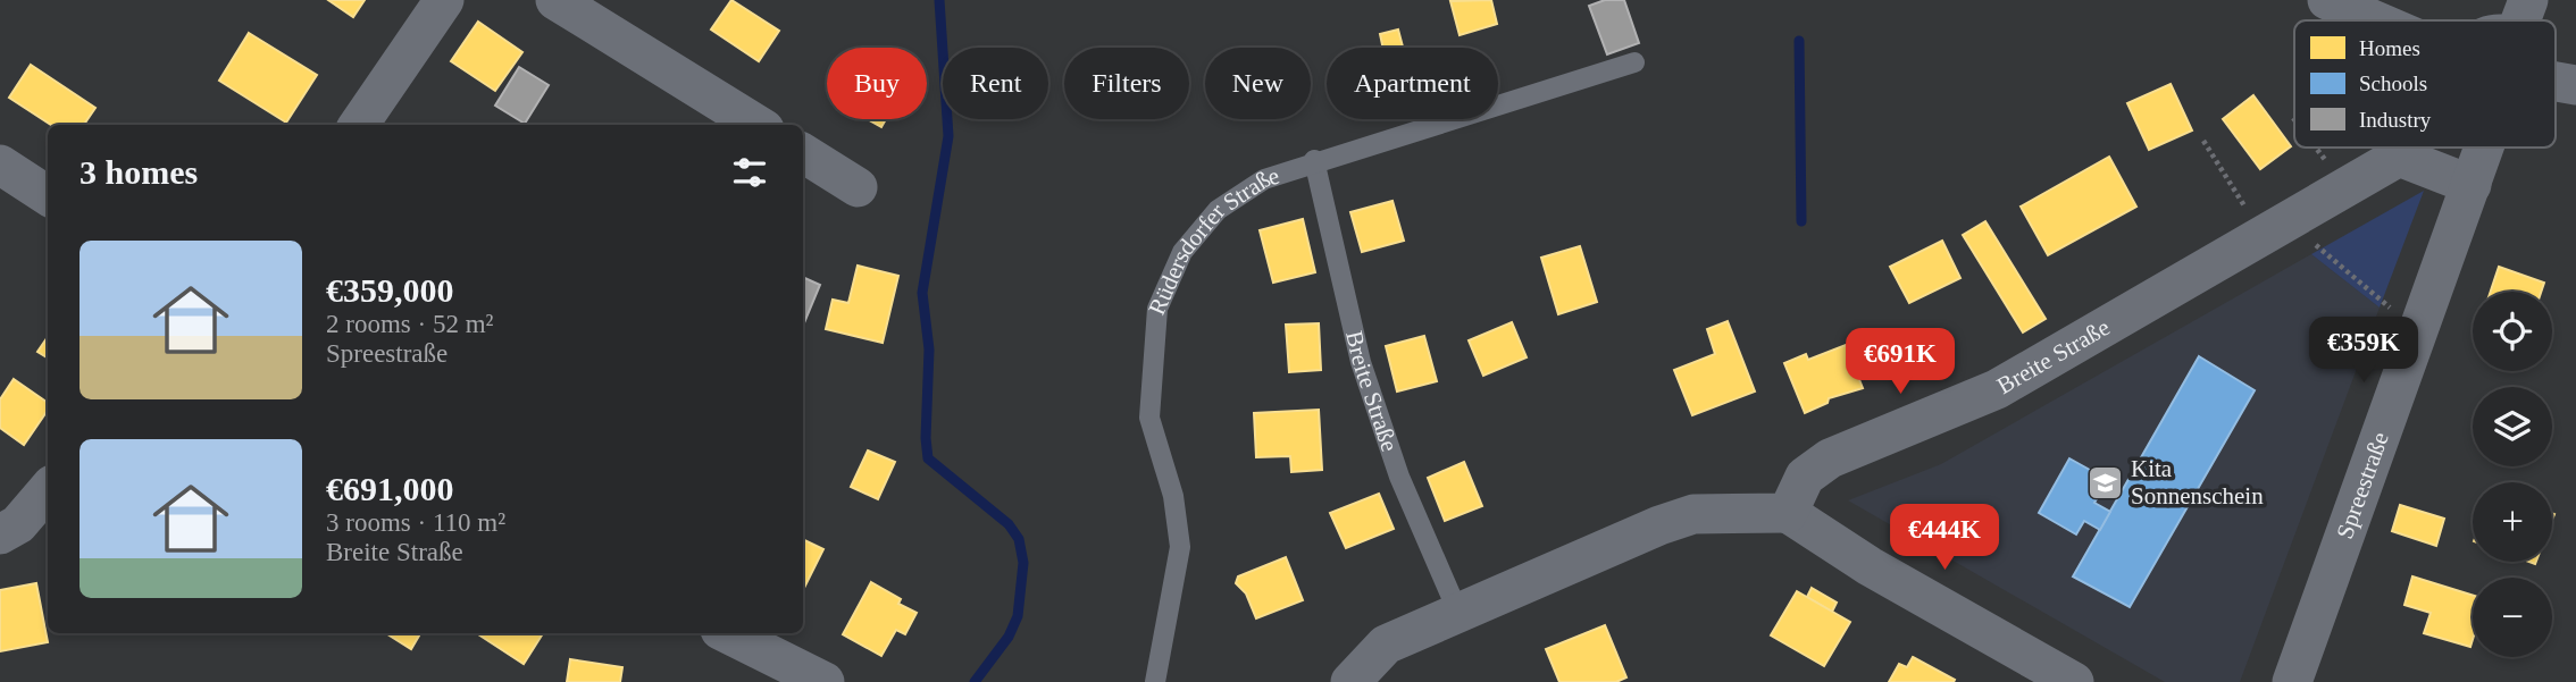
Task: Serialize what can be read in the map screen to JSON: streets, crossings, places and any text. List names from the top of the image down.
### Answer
{
  "streets": {
    "street": ["Breite Straße", "Spreestraße"],
    "lane": ["Rüdersdorfer Straße"]
  },
  "crossings": [
    ["Rüdersdorfer Straße", "Breite Straße"],
    ["Breite Straße", "Spreestraße"]
  ],
  "places": {
    "school or university": ["Kita Sonnenschein"]
  },
  "legend": ["Homes", "Schools", "Industry"],
  "page": {
    "chip": [
      "Buy",
      "Rent",
      "Filters",
      "New",
      "Apartment"
    ],
    "heading": "3 homes",
    "list": [
      {
        "name": "€359,000",
        "note": "2 rooms · 52 m² · Spreestraße"
      },
      {
        "name": "€691,000",
        "note": "3 rooms · 110 m² · Breite Straße"
      }
    ],
    "map_buttons": ["+", "−"],
    "price": ["€359K", "€691K", "€444K"]
  }
}
